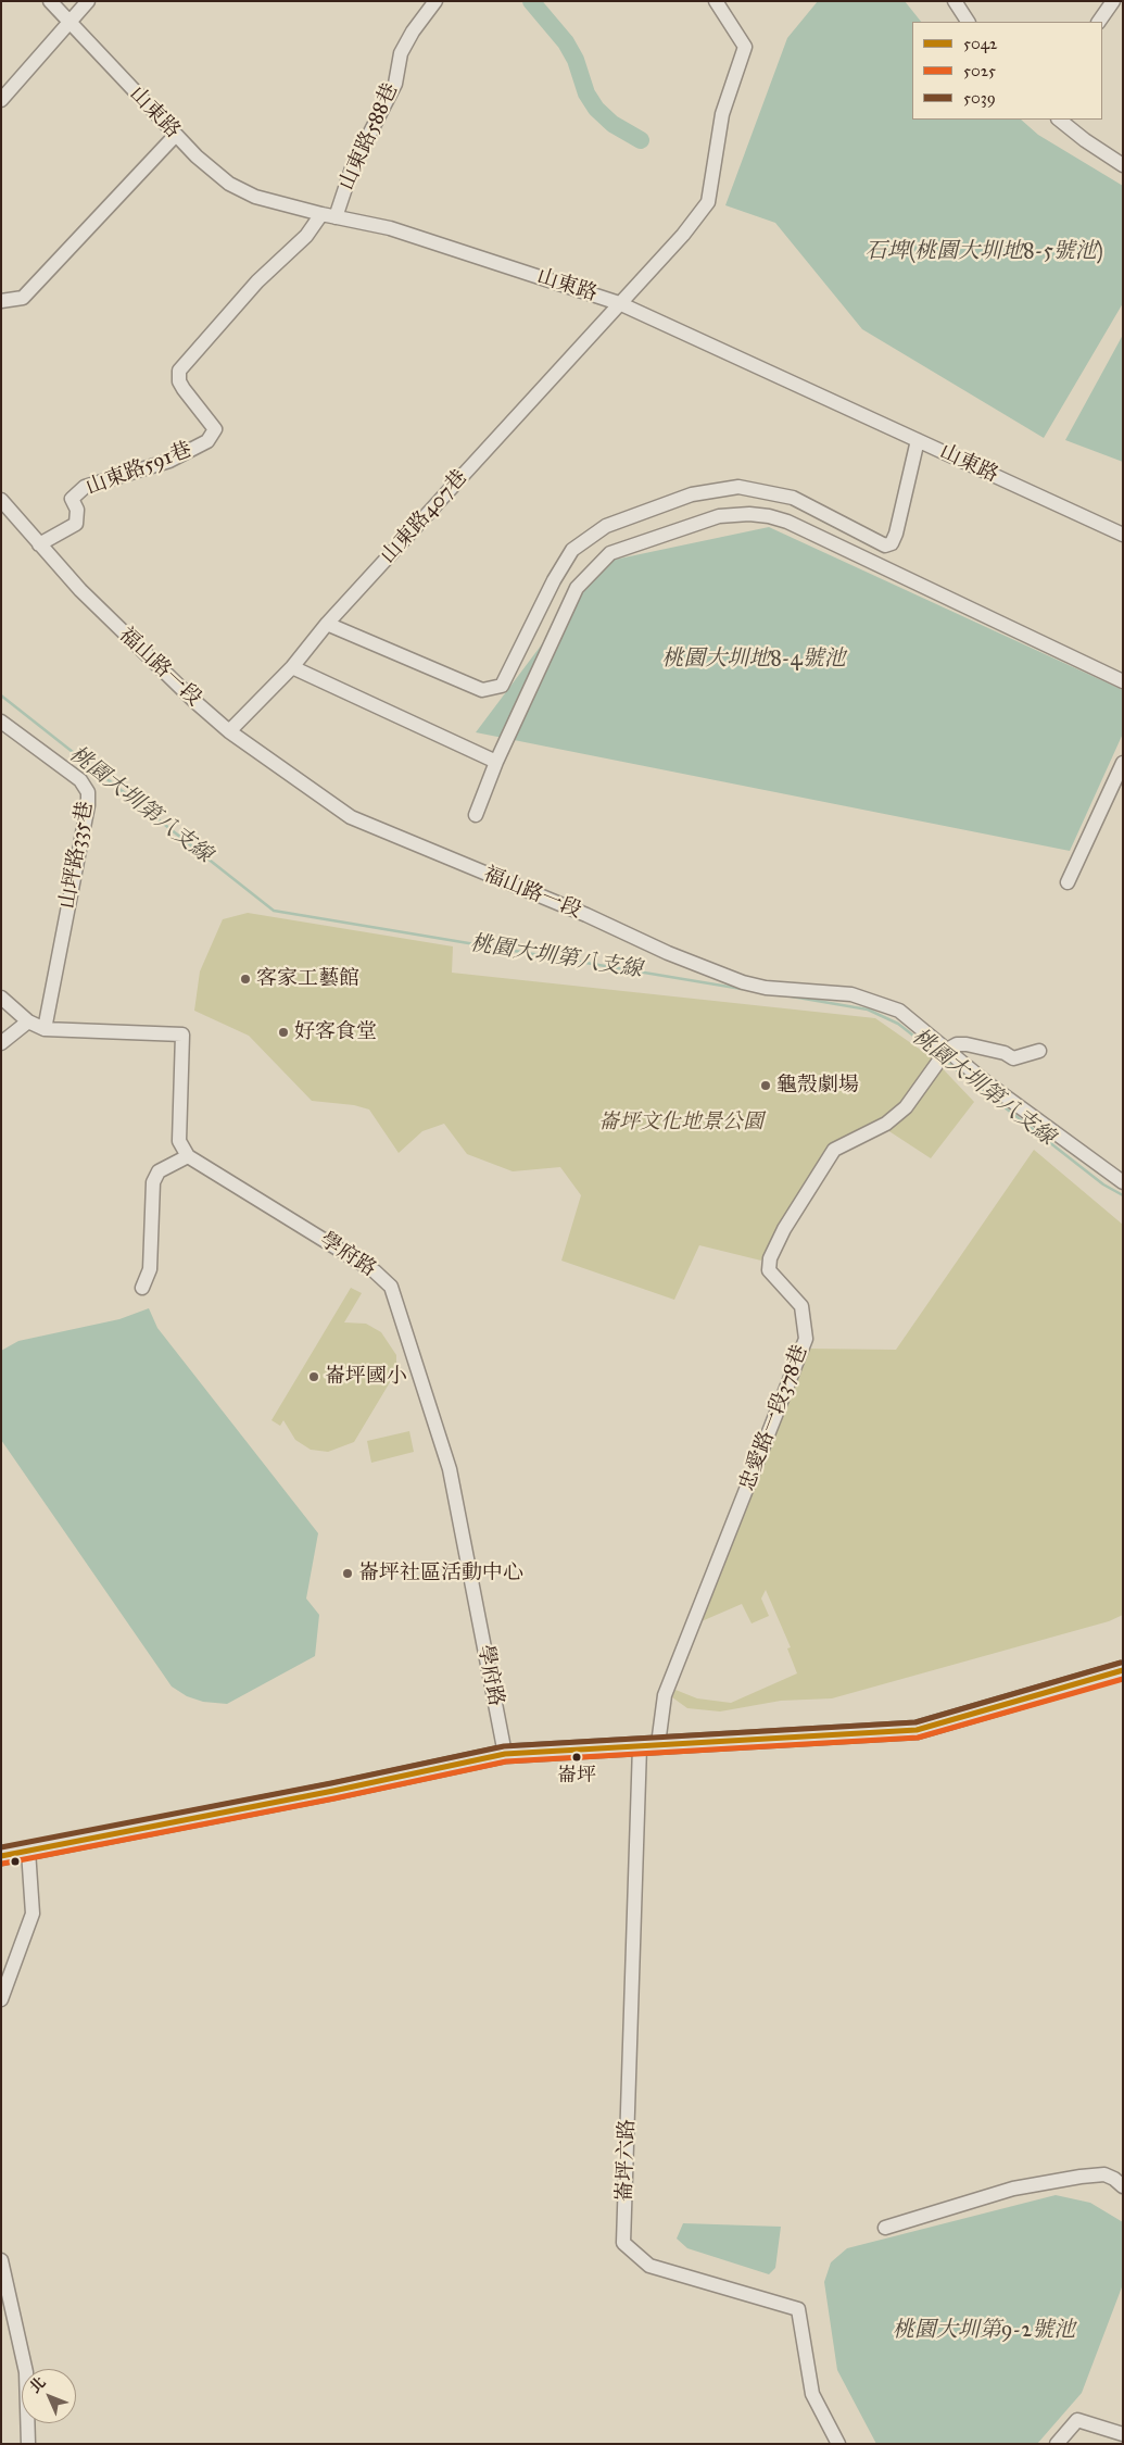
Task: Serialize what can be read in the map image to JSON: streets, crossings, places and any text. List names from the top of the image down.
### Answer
{
  "streets": {
    "street": [
      "山東路",
      "山東路588巷",
      "山東路591巷",
      "山東路407巷",
      "福山路一段",
      "山坪路335巷",
      "學府路",
      "忠愛路一段378巷",
      "崙坪六路"
    ]
  },
  "crossings": [
    ["山東路", "山東路588巷"],
    ["山東路", "山東路591巷"],
    ["山東路", "山東路407巷"],
    ["山東路591巷", "福山路一段"],
    ["山東路407巷", "福山路一段"],
    ["福山路一段", "忠愛路一段378巷"]
  ],
  "water": [
    "石埤(桃園大圳地8-5號池)",
    "桃園大圳地8-4號池",
    "桃園大圳第八支線",
    "桃園大圳第9-2號池"
  ],
  "parks": ["崙坪文化地景公園"],
  "places": [
    "客家工藝館",
    "好客食堂",
    "龜殼劇場",
    "崙坪國小",
    "崙坪社區活動中心",
    "崙坪"
  ],
  "lines": ["transit line 5039", "transit line 5042", "transit line 5025"],
  "legend": ["5042", "5025", "5039"],
  "north": "top left"
}
